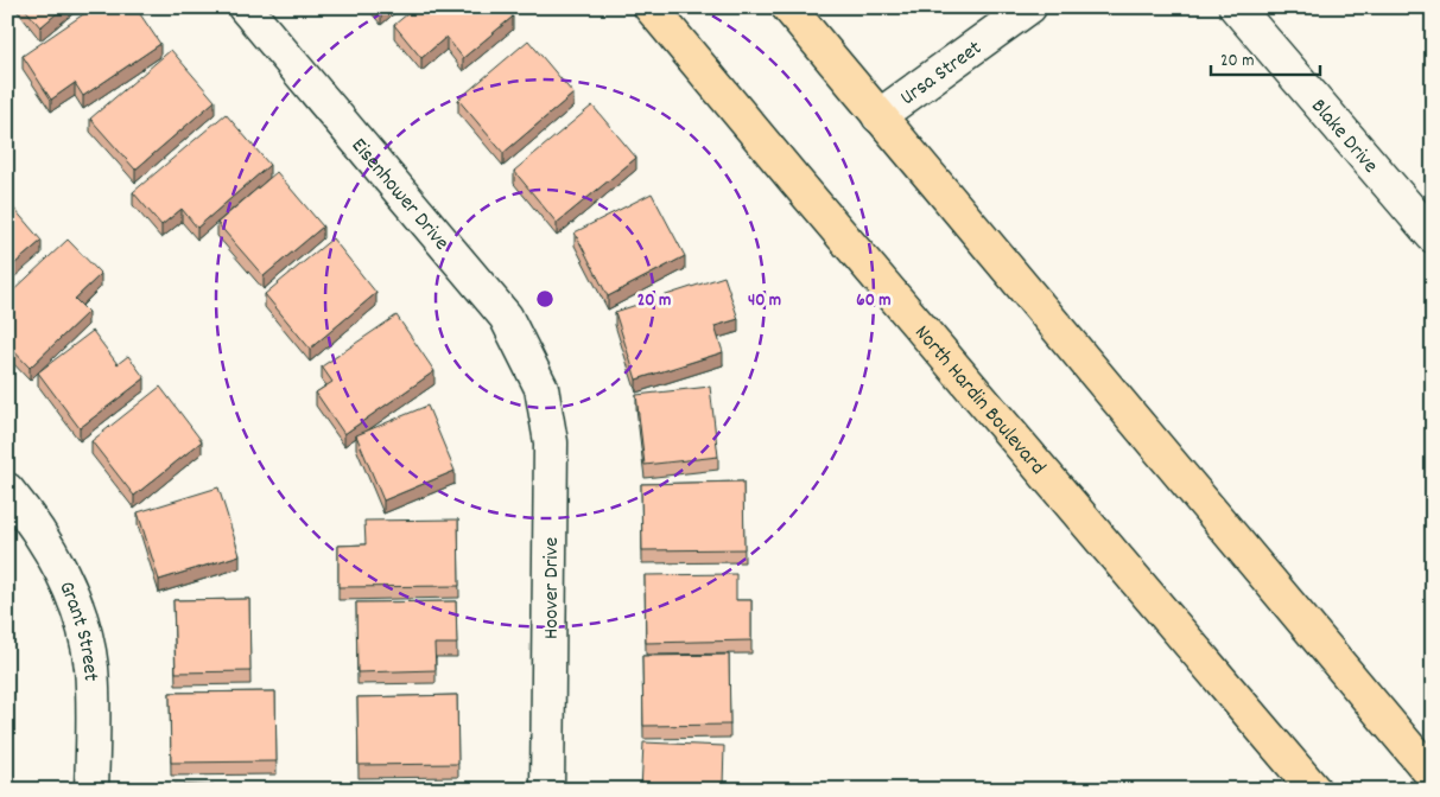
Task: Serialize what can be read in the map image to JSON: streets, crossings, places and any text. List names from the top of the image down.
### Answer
{
  "streets": {
    "main road": ["North Hardin Boulevard"],
    "street": [
      "Ursa Street",
      "Blake Drive",
      "Eisenhower Drive",
      "Hoover Drive",
      "Grant Street"
    ]
  },
  "crossings": [
    ["Eisenhower Drive", "Hoover Drive"]
  ],
  "scale_bar": "20 m",
  "rings": ["20 m", "40 m", "60 m"]
}
